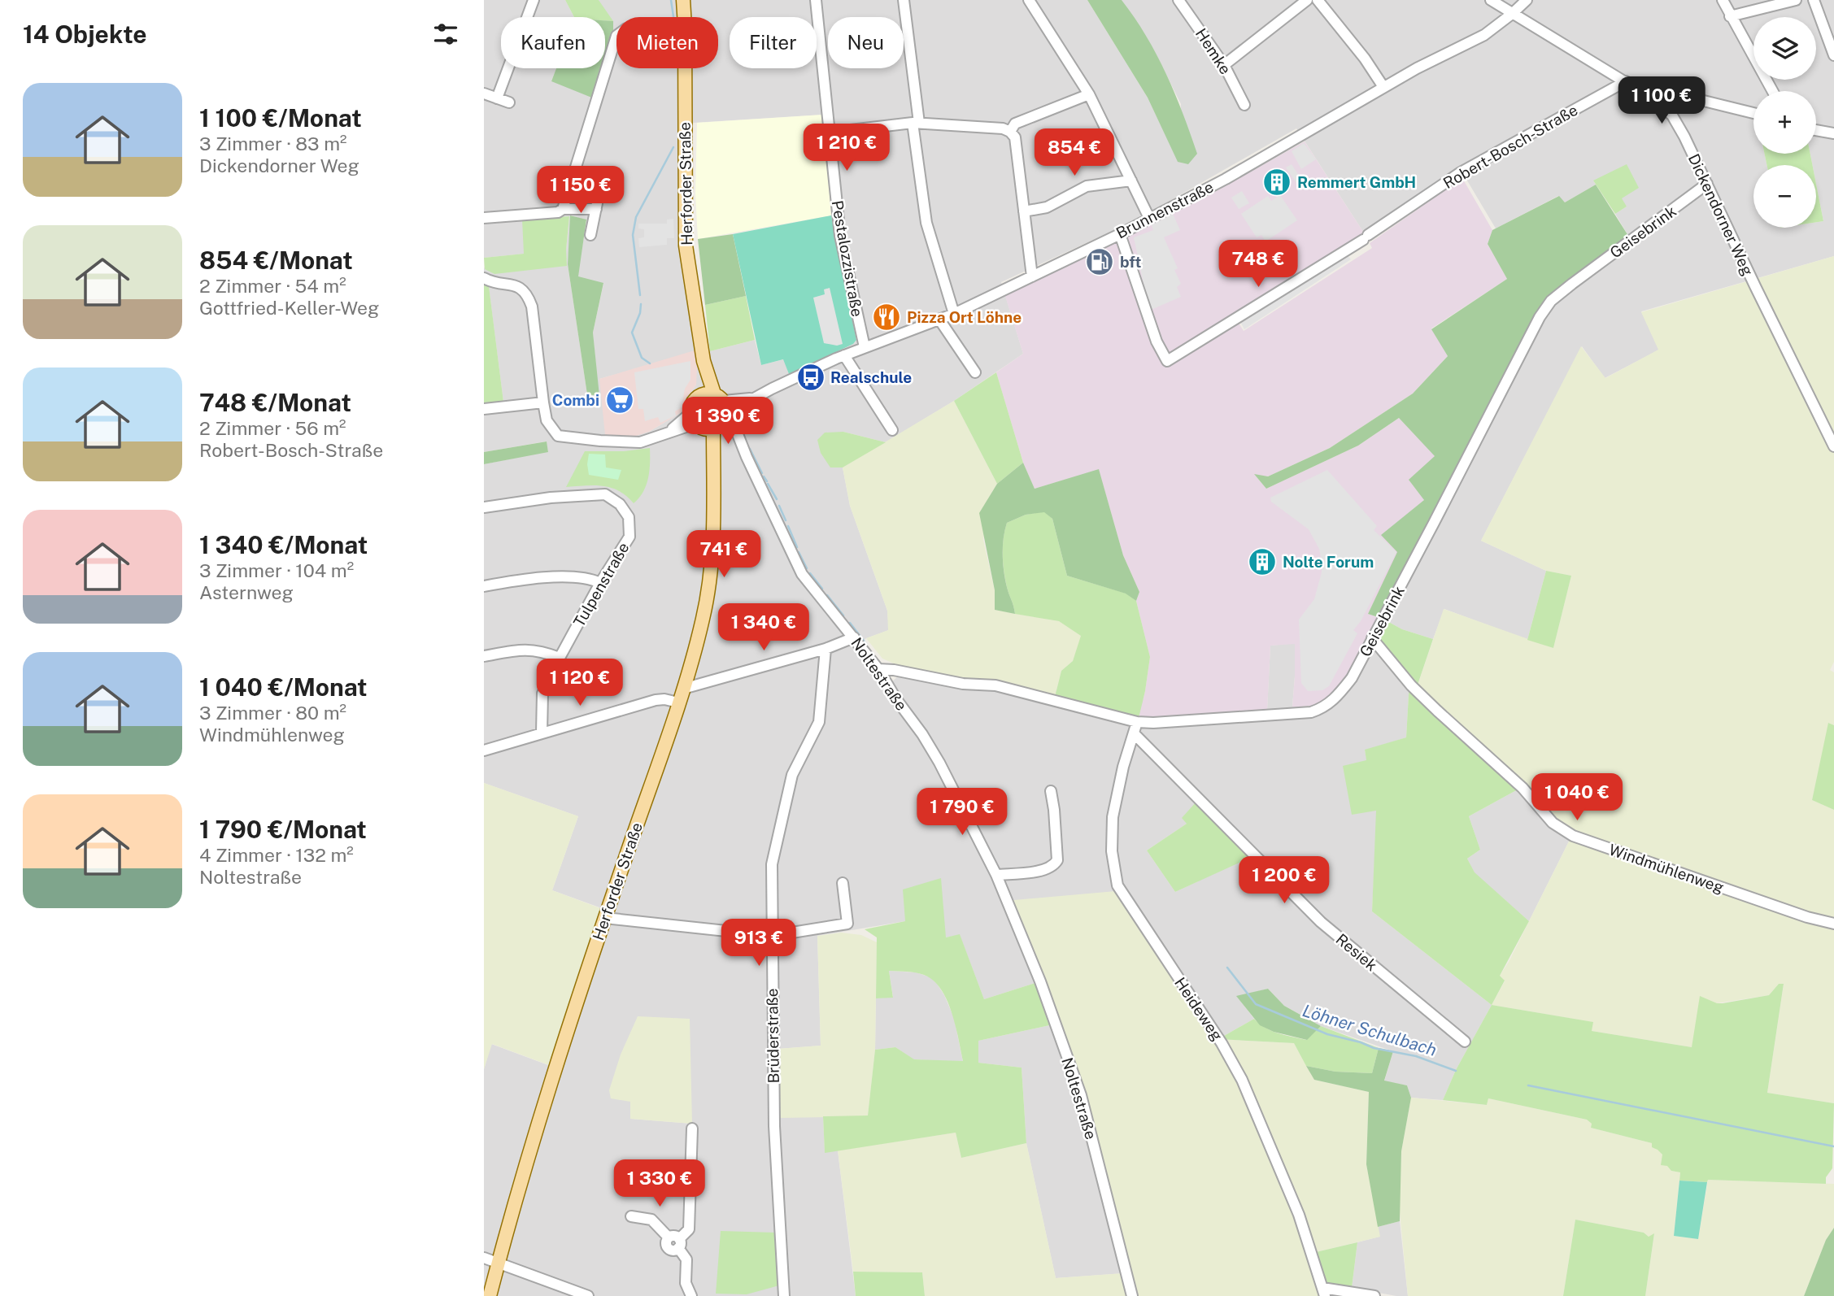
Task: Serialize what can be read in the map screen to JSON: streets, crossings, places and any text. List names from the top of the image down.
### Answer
{
  "streets": {
    "main road": ["Herforder Straße"],
    "street": [
      "Hemke",
      "Robert-Bosch-Straße",
      "Brunnenstraße",
      "Dickendorner Weg",
      "Geisebrink",
      "Pestalozzistraße",
      "Tulpenstraße",
      "Noltestraße",
      "Windmühlenweg",
      "Resiek",
      "Heideweg",
      "Brüderstraße"
    ]
  },
  "crossings": [
    ["Robert-Bosch-Straße", "Brunnenstraße"],
    ["Robert-Bosch-Straße", "Dickendorner Weg"],
    ["Herforder Straße", "Brunnenstraße"],
    ["Herforder Straße", "Noltestraße"],
    ["Brunnenstraße", "Dickendorner Weg"],
    ["Brunnenstraße", "Pestalozzistraße"],
    ["Brunnenstraße", "Noltestraße"],
    ["Dickendorner Weg", "Geisebrink"],
    ["Geisebrink", "Noltestraße"],
    ["Geisebrink", "Windmühlenweg"],
    ["Geisebrink", "Heideweg"],
    ["Resiek", "Heideweg"]
  ],
  "water": ["Löhner Schulbach"],
  "places": {
    "building": ["Remmert GmbH", "Nolte Forum"],
    "fuel station": ["bft"],
    "restaurant": ["Pizza Ort Löhne"],
    "bus stop": ["Realschule"],
    "supermarket": ["Combi"]
  },
  "page": {
    "heading": "14 Objekte",
    "map_buttons": ["+", "−"],
    "chip": [
      "Kaufen",
      "Mieten",
      "Filter",
      "Neu"
    ],
    "list": [
      {
        "name": "1 100 €/Monat",
        "note": "3 Zimmer · 83 m² · Dickendorner Weg"
      },
      {
        "name": "854 €/Monat",
        "note": "2 Zimmer · 54 m² · Gottfried-Keller-Weg"
      },
      {
        "name": "748 €/Monat",
        "note": "2 Zimmer · 56 m² · Robert-Bosch-Straße"
      },
      {
        "name": "1 340 €/Monat",
        "note": "3 Zimmer · 104 m² · Asternweg"
      },
      {
        "name": "1 040 €/Monat",
        "note": "3 Zimmer · 80 m² · Windmühlenweg"
      },
      {
        "name": "1 790 €/Monat",
        "note": "4 Zimmer · 132 m² · Noltestraße"
      }
    ],
    "price": [
      "1 100 €",
      "1 210 €",
      "854 €",
      "1 150 €",
      "748 €",
      "1 390 €",
      "741 €",
      "1 340 €",
      "1 120 €",
      "1 040 €",
      "1 790 €",
      "1 200 €",
      "913 €",
      "1 330 €"
    ]
  }
}
